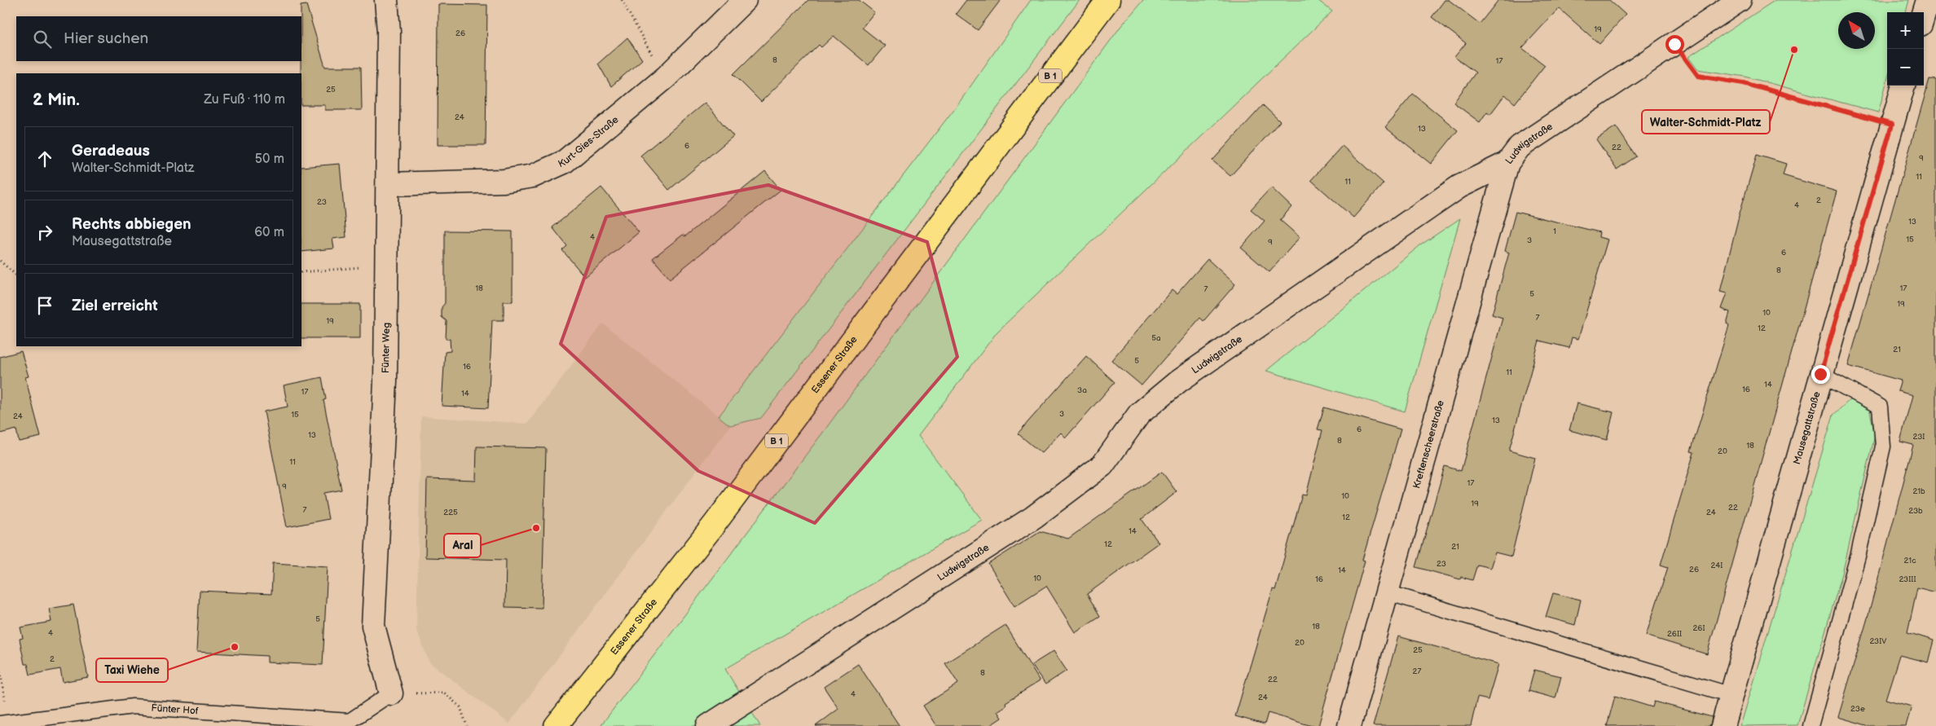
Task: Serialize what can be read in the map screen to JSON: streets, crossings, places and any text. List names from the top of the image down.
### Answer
{
  "streets": {
    "main road": ["B 1", "Essener Straße"],
    "street": [
      "Kurt-Gies-Straße",
      "Ludwigstraße",
      "Fünter Weg",
      "Mausegattstraße",
      "Kreftenscheerstraße"
    ],
    "lane": ["Fünter Hof"]
  },
  "crossings": [
    ["Kurt-Gies-Straße", "Fünter Weg"],
    ["Ludwigstraße", "Kreftenscheerstraße"],
    ["Fünter Weg", "Fünter Hof"]
  ],
  "places": ["Walter-Schmidt-Platz", "Aral", "Taxi Wiehe"],
  "house_numbers": [
    "19",
    "26",
    "8",
    "17",
    "25",
    "24",
    "13",
    "6",
    "22",
    "9",
    "11",
    "11",
    "2",
    "23",
    "4",
    "13",
    "1",
    "4",
    "15",
    "3",
    "9",
    "6",
    "8",
    "18",
    "17",
    "7",
    "5",
    "19",
    "10",
    "7",
    "19",
    "12",
    "5a",
    "21",
    "5",
    "16",
    "11",
    "14",
    "16",
    "3a",
    "17",
    "14",
    "3",
    "15",
    "24",
    "13",
    "6",
    "13",
    "23I",
    "8",
    "18",
    "20",
    "11",
    "17",
    "9",
    "21b",
    "10",
    "19",
    "22",
    "7",
    "23b",
    "225",
    "24",
    "12",
    "14",
    "12",
    "21",
    "21c",
    "23",
    "24I",
    "26",
    "14",
    "10",
    "16",
    "23III",
    "5",
    "18",
    "26I",
    "4",
    "26II",
    "23IV",
    "20",
    "25",
    "2",
    "27",
    "8",
    "22",
    "4",
    "24",
    "23e"
  ],
  "north": "top left",
  "page": {
    "map_buttons": ["+", "−"],
    "search": "Hier suchen",
    "heading": ["2 Min.", "Zu Fuß · 110 m"],
    "list": [
      ["Geradeaus", "Walter-Schmidt-Platz", "50 m"],
      ["Rechts abbiegen", "Mausegattstraße", "60 m"],
      "Ziel erreicht"
    ]
  }
}
